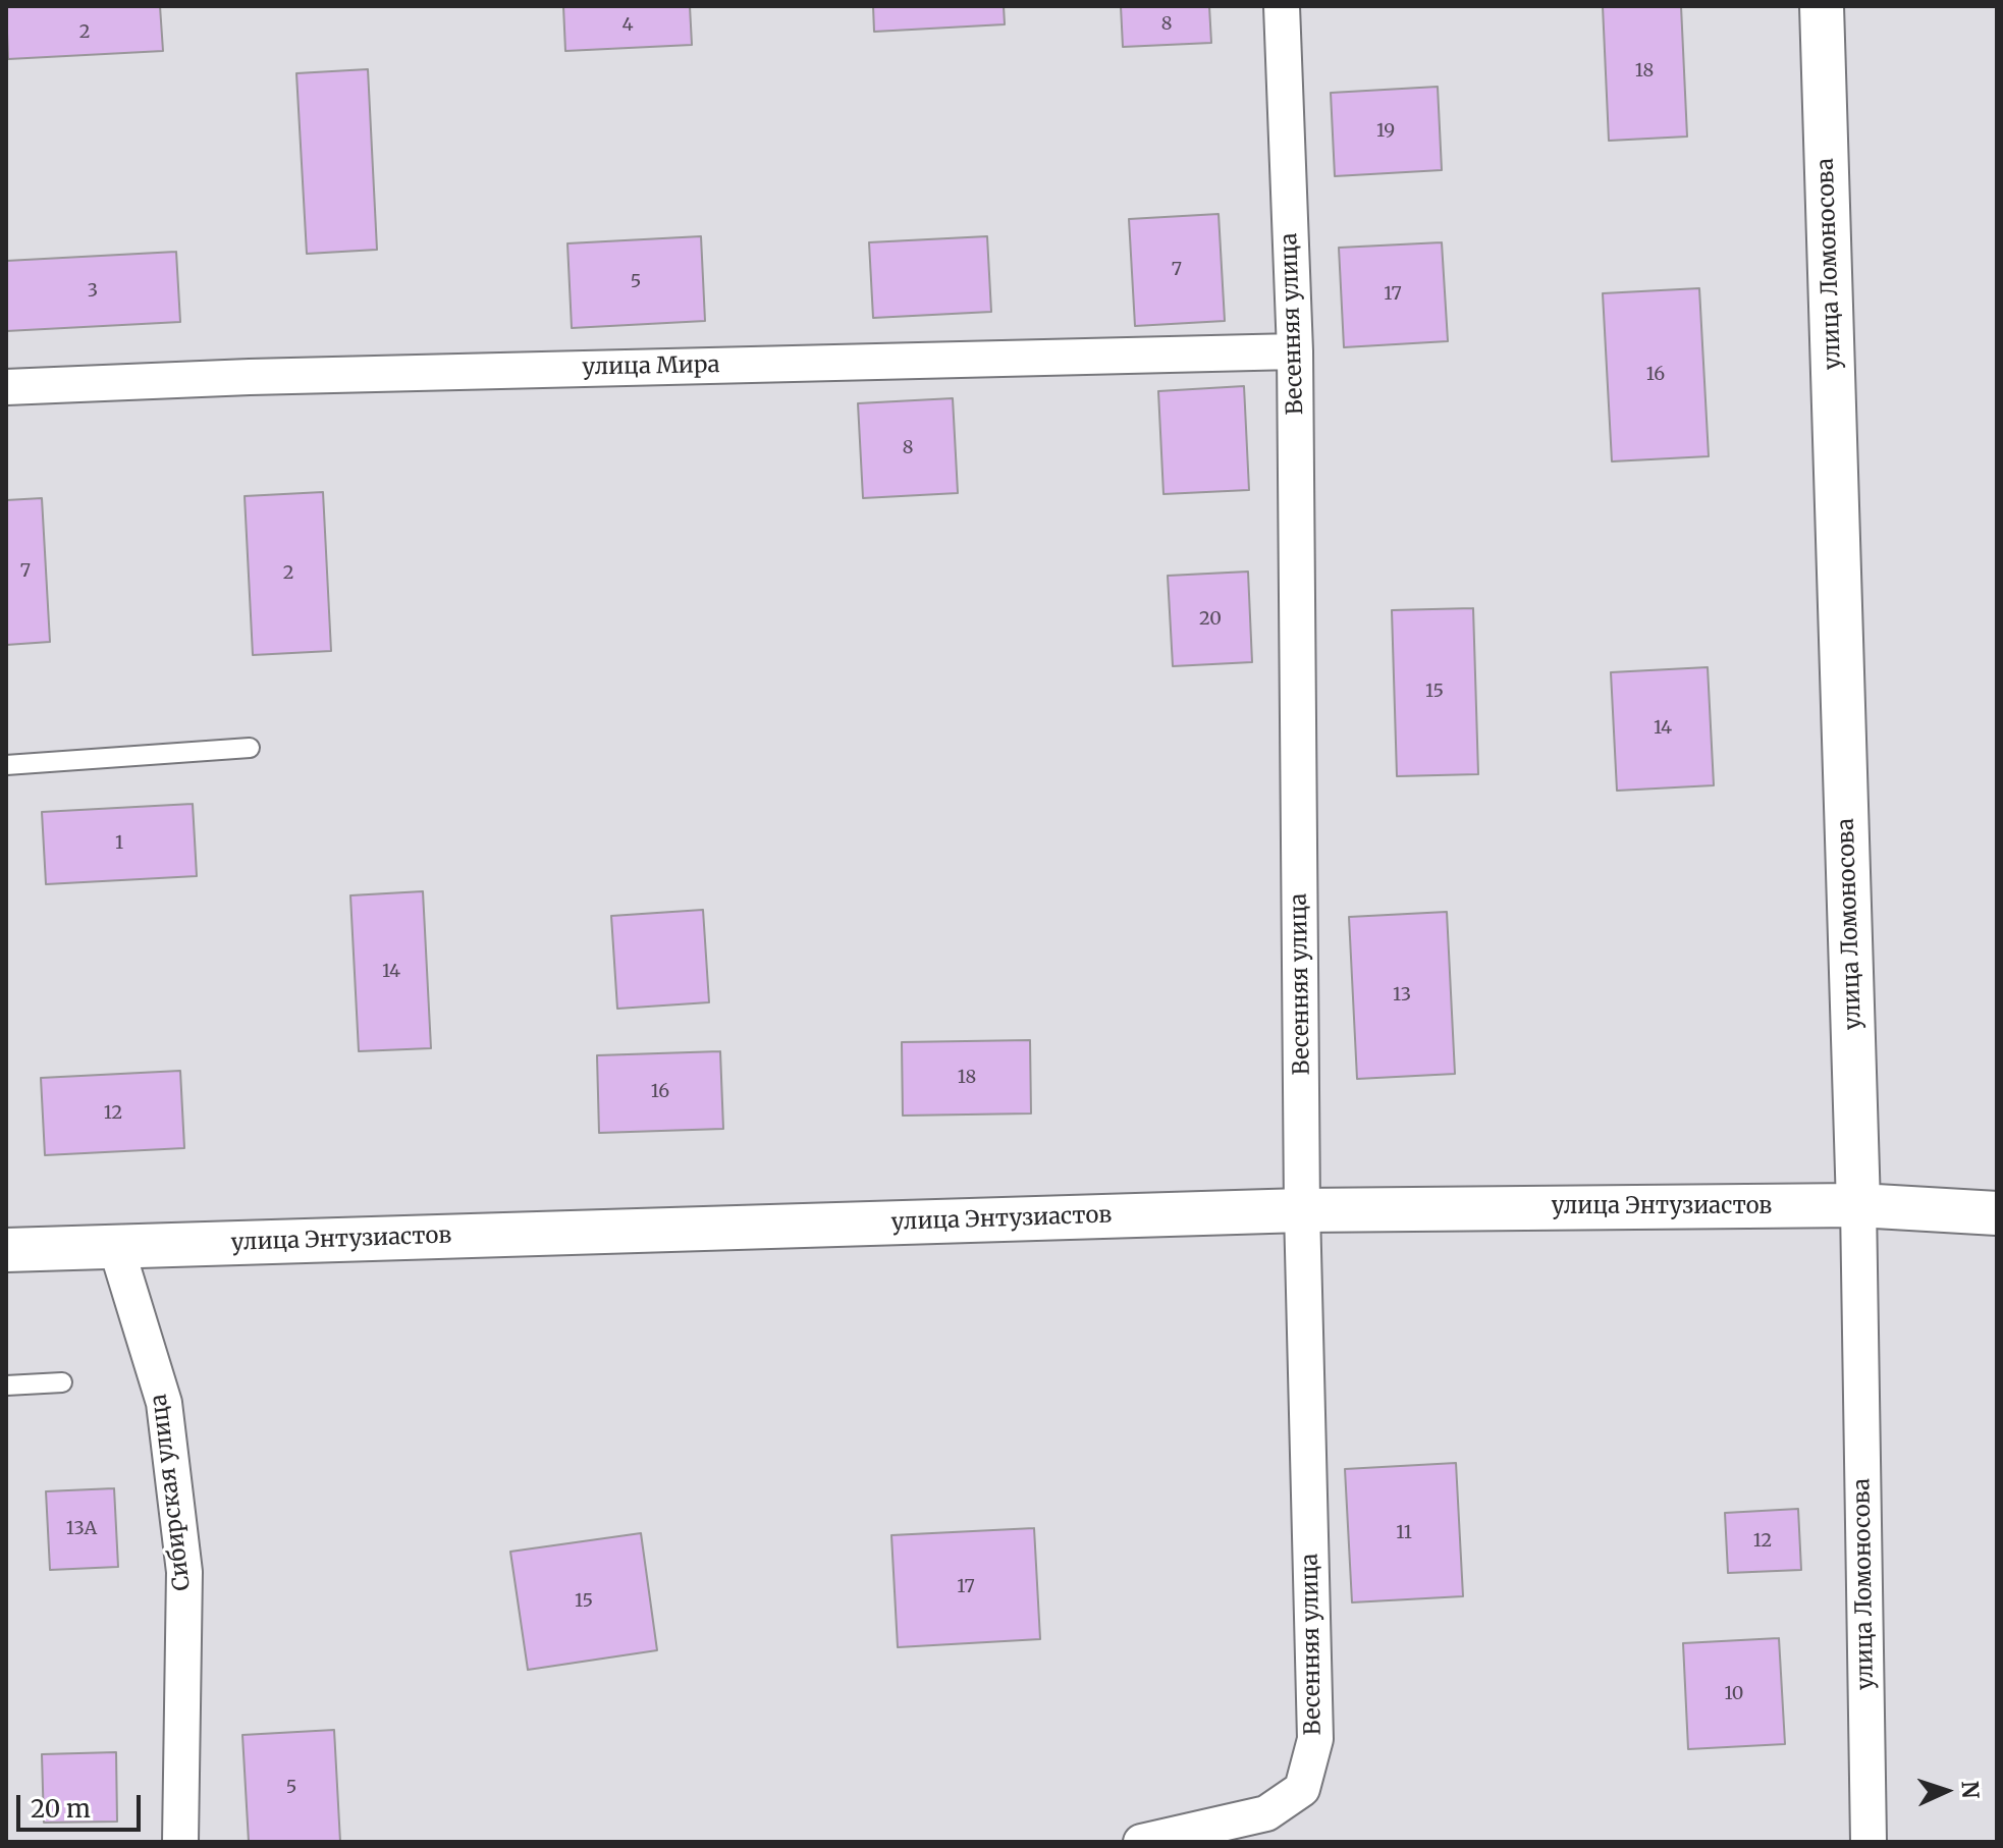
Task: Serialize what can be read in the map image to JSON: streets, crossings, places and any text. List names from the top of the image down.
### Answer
{
  "streets": {
    "street": [
      "улица Ломоносова",
      "Весенняя улица",
      "улица Мира",
      "улица Энтузиастов",
      "Сибирская улица"
    ]
  },
  "crossings": [
    ["улица Ломоносова", "улица Энтузиастов"],
    ["Весенняя улица", "улица Мира"],
    ["Весенняя улица", "улица Энтузиастов"],
    ["улица Энтузиастов", "Сибирская улица"]
  ],
  "house_numbers": [
    "8",
    "4",
    "2",
    "18",
    "19",
    "7",
    "5",
    "3",
    "17",
    "16",
    "8",
    "7",
    "2",
    "20",
    "15",
    "14",
    "1",
    "14",
    "13",
    "18",
    "16",
    "12",
    "13А",
    "11",
    "12",
    "17",
    "15",
    "10",
    "5"
  ],
  "scale_bar": "20 m",
  "north": "right"
}
